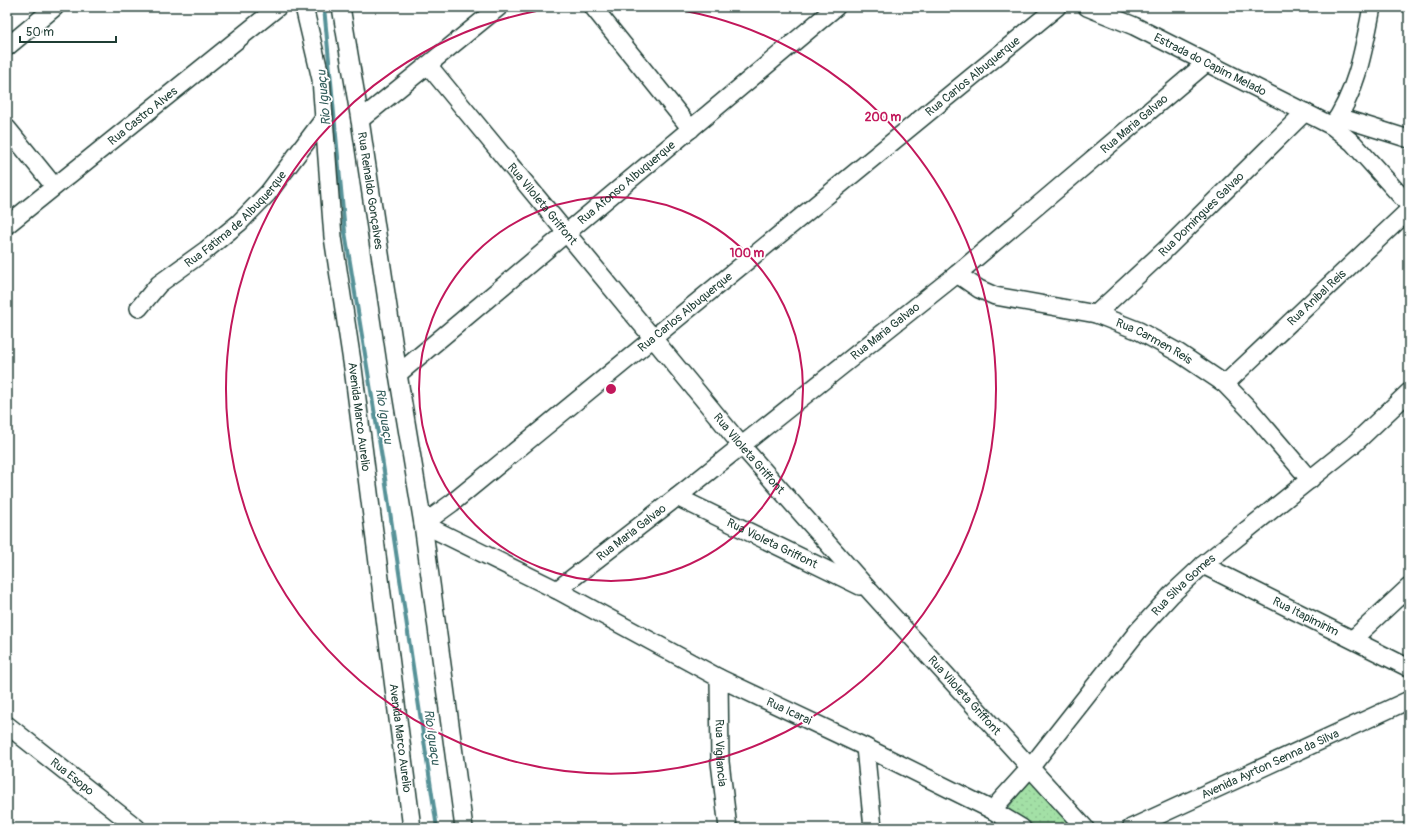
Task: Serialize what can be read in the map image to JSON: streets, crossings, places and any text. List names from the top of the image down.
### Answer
{
  "streets": {
    "street": [
      "Estrada do Capim Melado",
      "Rua Carlos Albuquerque",
      "Rua Castro Alves",
      "Rua Maria Galvao",
      "Rua Afonso Albuquerque",
      "Rua Reinaldo Gonçalves",
      "Rua Viloleta Griffont",
      "Rua Domingues Galvao",
      "Rua Fatima de Albuquerque",
      "Rua Anibal Reis",
      "Rua Carmen Reis",
      "Avenida Marco Aurelio",
      "Rua Violeta Griffont",
      "Rua Silva Gomes",
      "Rua Itapimirim",
      "Rua Icarai",
      "Rua Vigilancia",
      "Avenida Ayrton Senna da Silva",
      "Rua Esopo"
    ]
  },
  "crossings": [
    ["Estrada do Capim Melado", "Rua Maria Galvao"],
    ["Estrada do Capim Melado", "Rua Domingues Galvao"],
    ["Rua Carlos Albuquerque", "Rua Reinaldo Gonçalves"],
    ["Rua Carlos Albuquerque", "Rua Viloleta Griffont"],
    ["Rua Carlos Albuquerque", "Rua Icarai"],
    ["Rua Maria Galvao", "Rua Viloleta Griffont"],
    ["Rua Maria Galvao", "Rua Carmen Reis"],
    ["Rua Maria Galvao", "Rua Violeta Griffont"],
    ["Rua Maria Galvao", "Rua Icarai"],
    ["Rua Afonso Albuquerque", "Rua Reinaldo Gonçalves"],
    ["Rua Afonso Albuquerque", "Rua Viloleta Griffont"],
    ["Rua Reinaldo Gonçalves", "Rua Icarai"],
    ["Rua Viloleta Griffont", "Rua Violeta Griffont"],
    ["Rua Viloleta Griffont", "Rua Silva Gomes"],
    ["Rua Domingues Galvao", "Rua Carmen Reis"],
    ["Rua Fatima de Albuquerque", "Avenida Marco Aurelio"],
    ["Rua Anibal Reis", "Rua Carmen Reis"],
    ["Rua Carmen Reis", "Rua Silva Gomes"],
    ["Rua Silva Gomes", "Rua Itapimirim"],
    ["Rua Silva Gomes", "Rua Icarai"],
    ["Rua Icarai", "Rua Vigilancia"]
  ],
  "water": ["Rio Iguaçu"],
  "scale_bar": "50 m",
  "rings": ["200 m", "100 m"]
}
